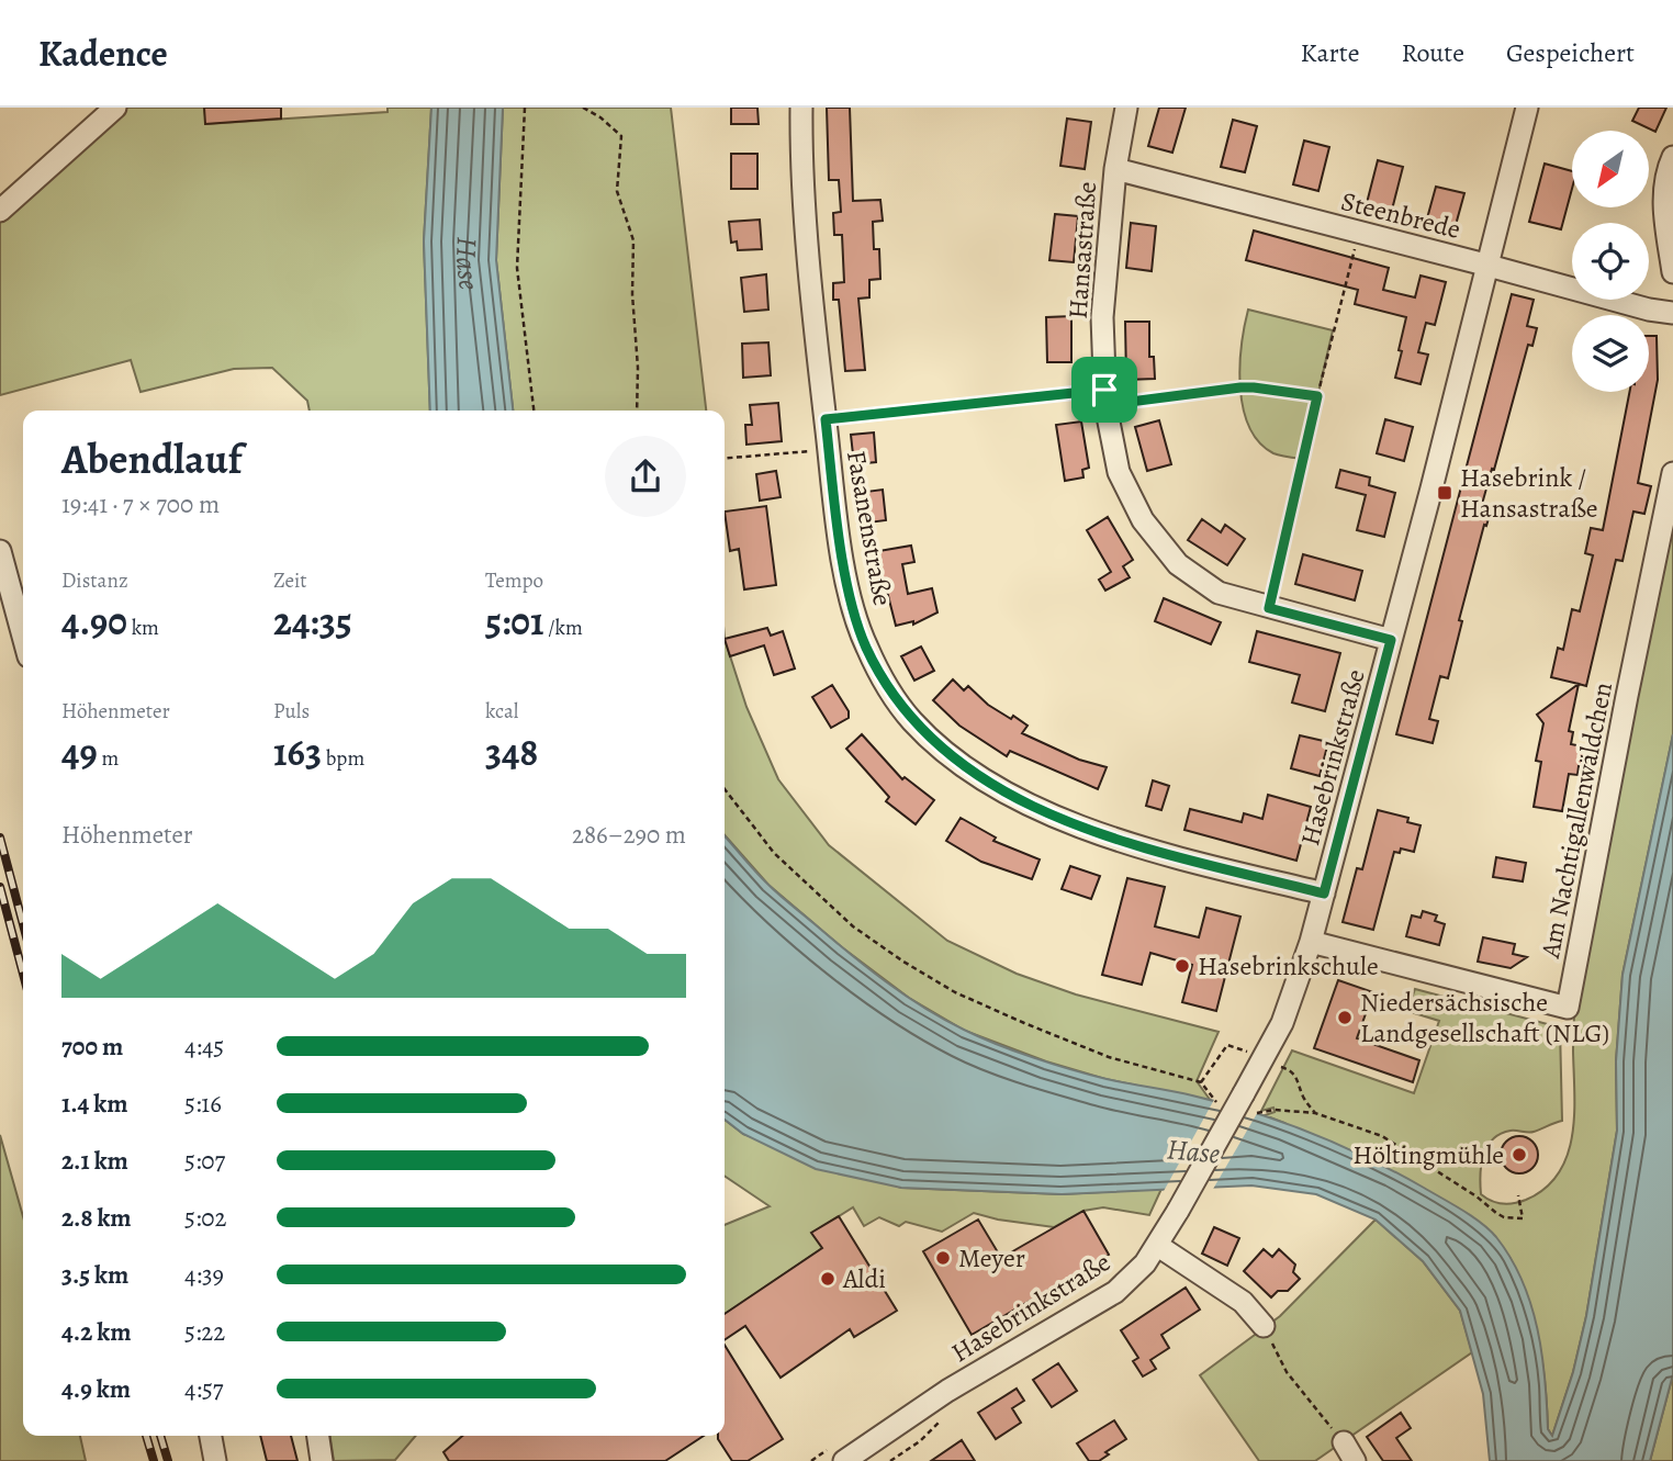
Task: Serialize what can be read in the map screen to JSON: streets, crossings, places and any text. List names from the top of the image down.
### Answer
{
  "streets": {
    "street": [
      "Steenbrede",
      "Hansastraße",
      "Fasanenstraße",
      "Hasebrinkstraße",
      "Am Nachtigallenwäldchen"
    ]
  },
  "crossings": [
    ["Steenbrede", "Hansastraße"],
    ["Steenbrede", "Hasebrinkstraße"],
    ["Hansastraße", "Hasebrinkstraße"],
    ["Fasanenstraße", "Hasebrinkstraße"],
    ["Hasebrinkstraße", "Am Nachtigallenwäldchen"]
  ],
  "water": ["Hase"],
  "places": {
    "transit": ["Hasebrink / Hansastraße"],
    "other": [
      "Hasebrinkschule",
      "Niedersächsische Landgesellschaft (NLG)",
      "Höltingmühle",
      "Meyer",
      "Aldi"
    ]
  },
  "north": "bottom left",
  "page": {
    "header": "Kadence",
    "nav": ["Karte", "Route", "Gespeichert"],
    "heading": ["Abendlauf", "19:41 · 7 × 700 m"],
    "stats": [
      ["Distanz", "4.90 km"],
      ["Zeit", "24:35"],
      ["Tempo", "5:01 /km"],
      ["Höhenmeter", "49 m"],
      ["Puls", "163 bpm"],
      ["kcal", "348"]
    ],
    "chart": ["Höhenmeter", "286–290 m"],
    "list": [
      {
        "name": "700 m",
        "note": "4:45"
      },
      {
        "name": "1.4 km",
        "note": "5:16"
      },
      {
        "name": "2.1 km",
        "note": "5:07"
      },
      {
        "name": "2.8 km",
        "note": "5:02"
      },
      {
        "name": "3.5 km",
        "note": "4:39"
      },
      {
        "name": "4.2 km",
        "note": "5:22"
      },
      {
        "name": "4.9 km",
        "note": "4:57"
      }
    ]
  }
}
